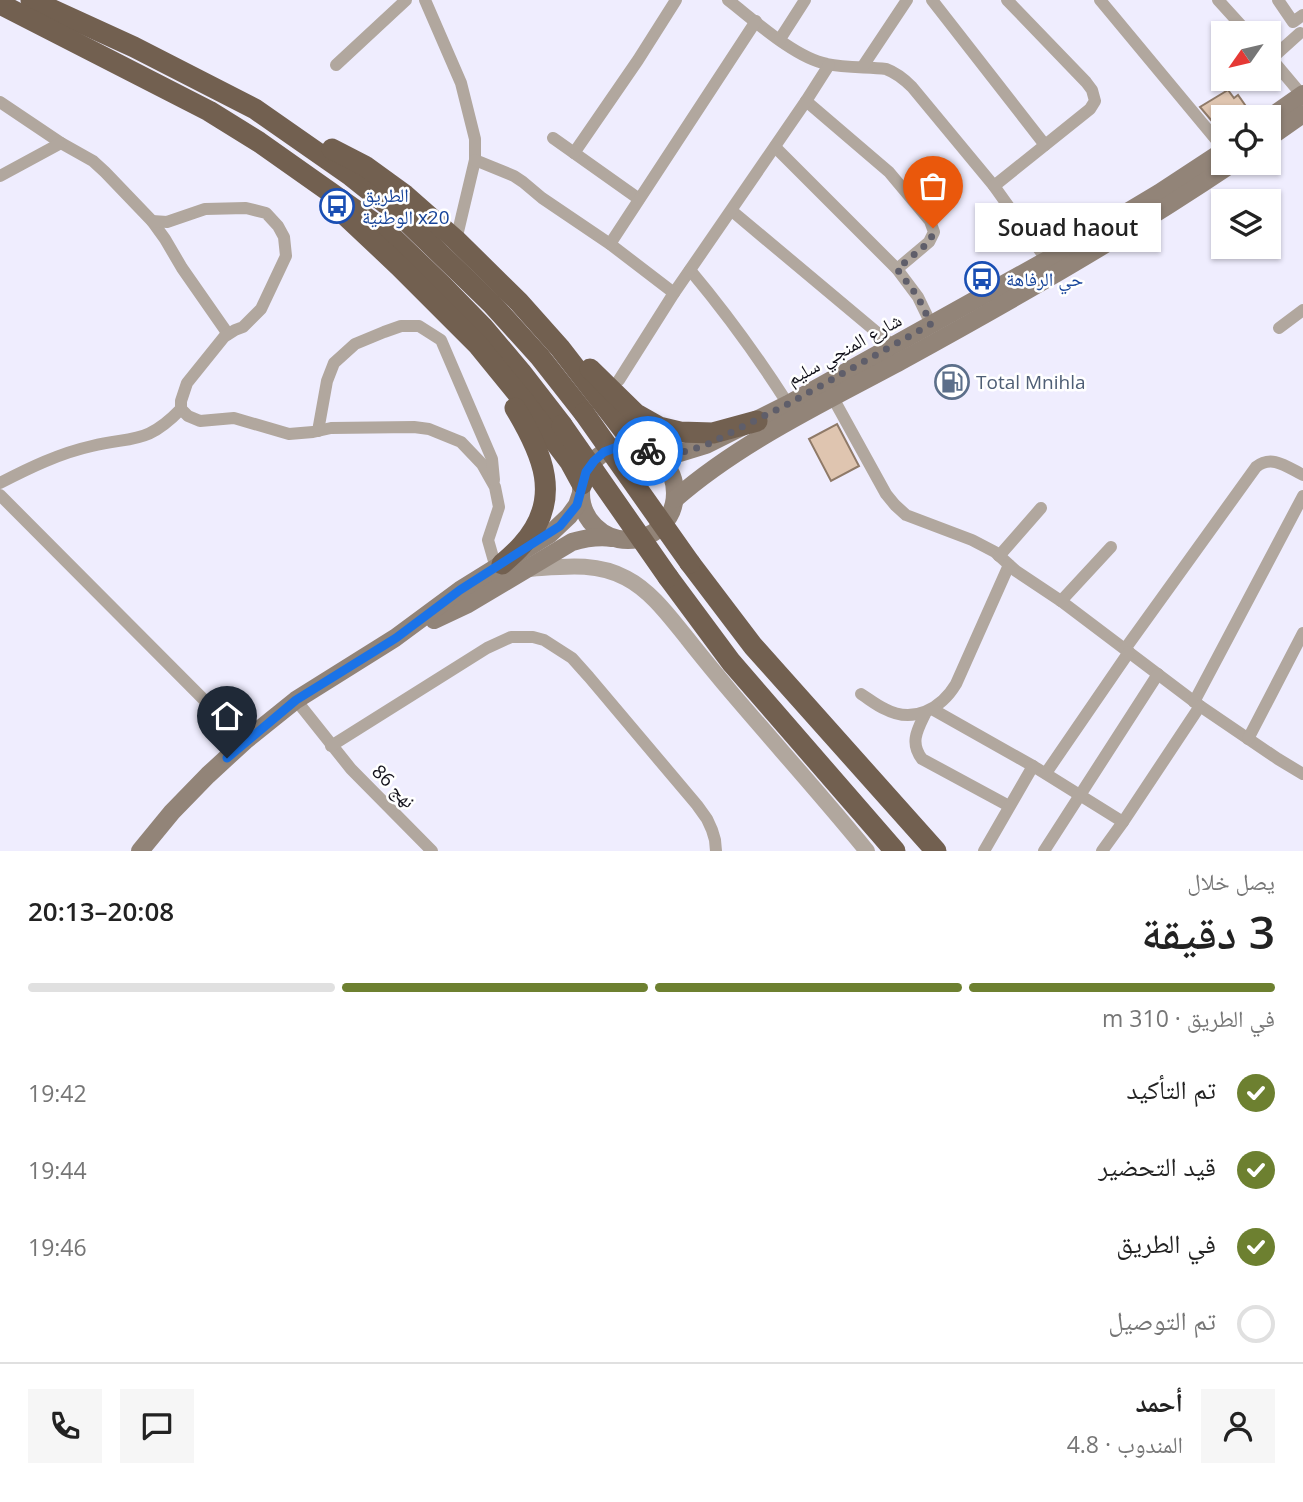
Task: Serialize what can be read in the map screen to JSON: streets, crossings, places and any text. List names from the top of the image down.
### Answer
{
  "streets": {
    "main road": ["شارع المنجي سليم"],
    "street": ["نهج 86"]
  },
  "places": {
    "bus stop": ["الطريق الوطنية x20", "حي الرفاهة"],
    "other": ["Souad haout"],
    "fuel station": ["Total Mnihla"]
  },
  "north": "bottom left",
  "page": {
    "bubble": "Souad haout",
    "heading": ["3 دقيقة", "يصل خلال", "20:08–20:13"],
    "panel": ["أحمد", "المندوب · 4.8"],
    "bar": "في الطريق · 310 m",
    "list": [
      ["تم التأكيد", "19:42"],
      ["قيد التحضير", "19:44"],
      ["في الطريق", "19:46"],
      "تم التوصيل"
    ]
  }
}
